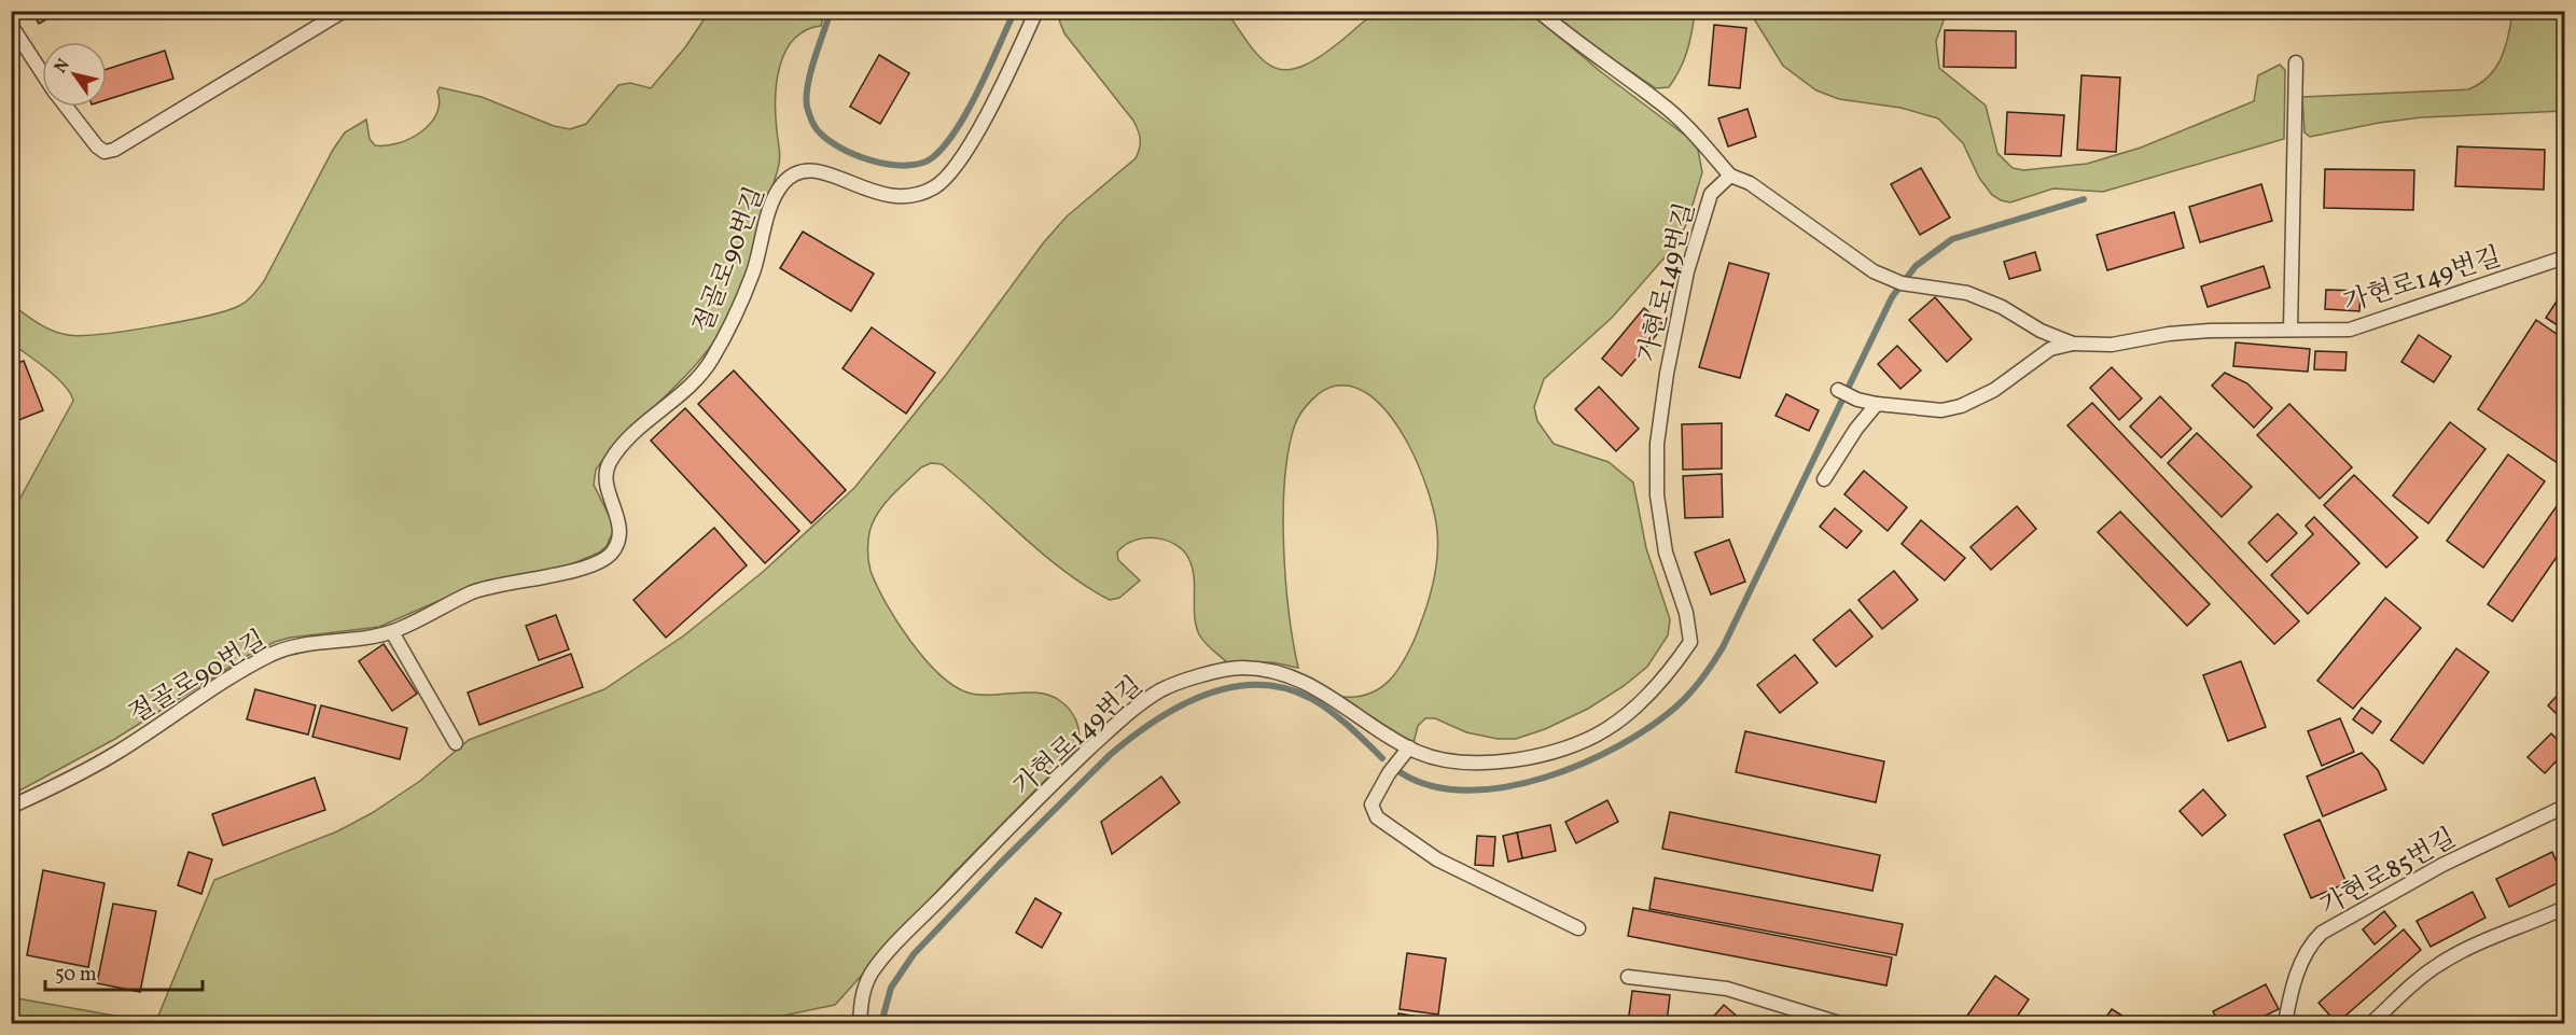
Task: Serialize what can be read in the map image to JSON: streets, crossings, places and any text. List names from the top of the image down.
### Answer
{
  "streets": {
    "lane": ["절골로90번길", "가현로149번길", "가현로85번길"]
  },
  "scale_bar": "50 m",
  "north": "top left"
}
